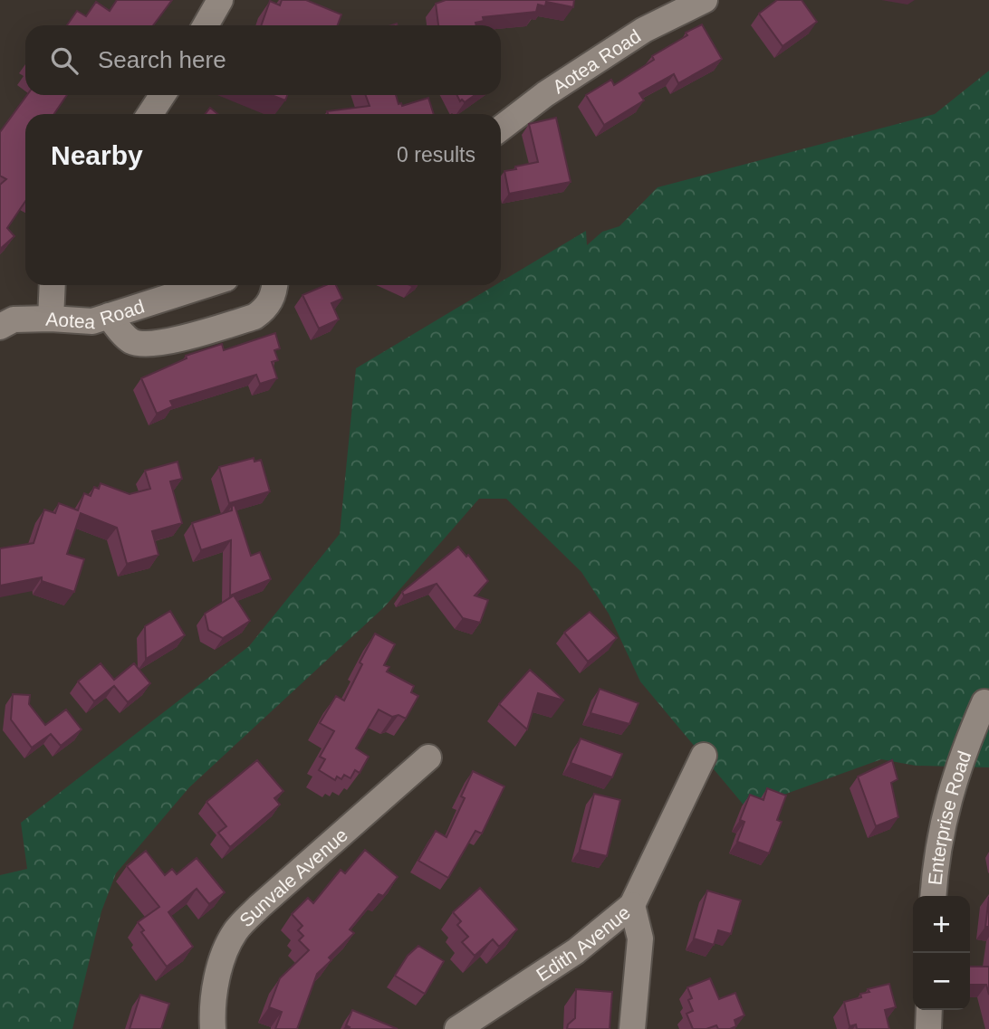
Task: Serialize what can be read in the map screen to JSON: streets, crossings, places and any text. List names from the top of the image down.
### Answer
{
  "streets": {
    "street": [
      "Aotea Road",
      "Enterprise Road",
      "Sunvale Avenue",
      "Edith Avenue"
    ]
  },
  "page": {
    "search": "Search here",
    "heading": ["Nearby", "0 results"],
    "map_buttons": ["+", "−"]
  }
}
